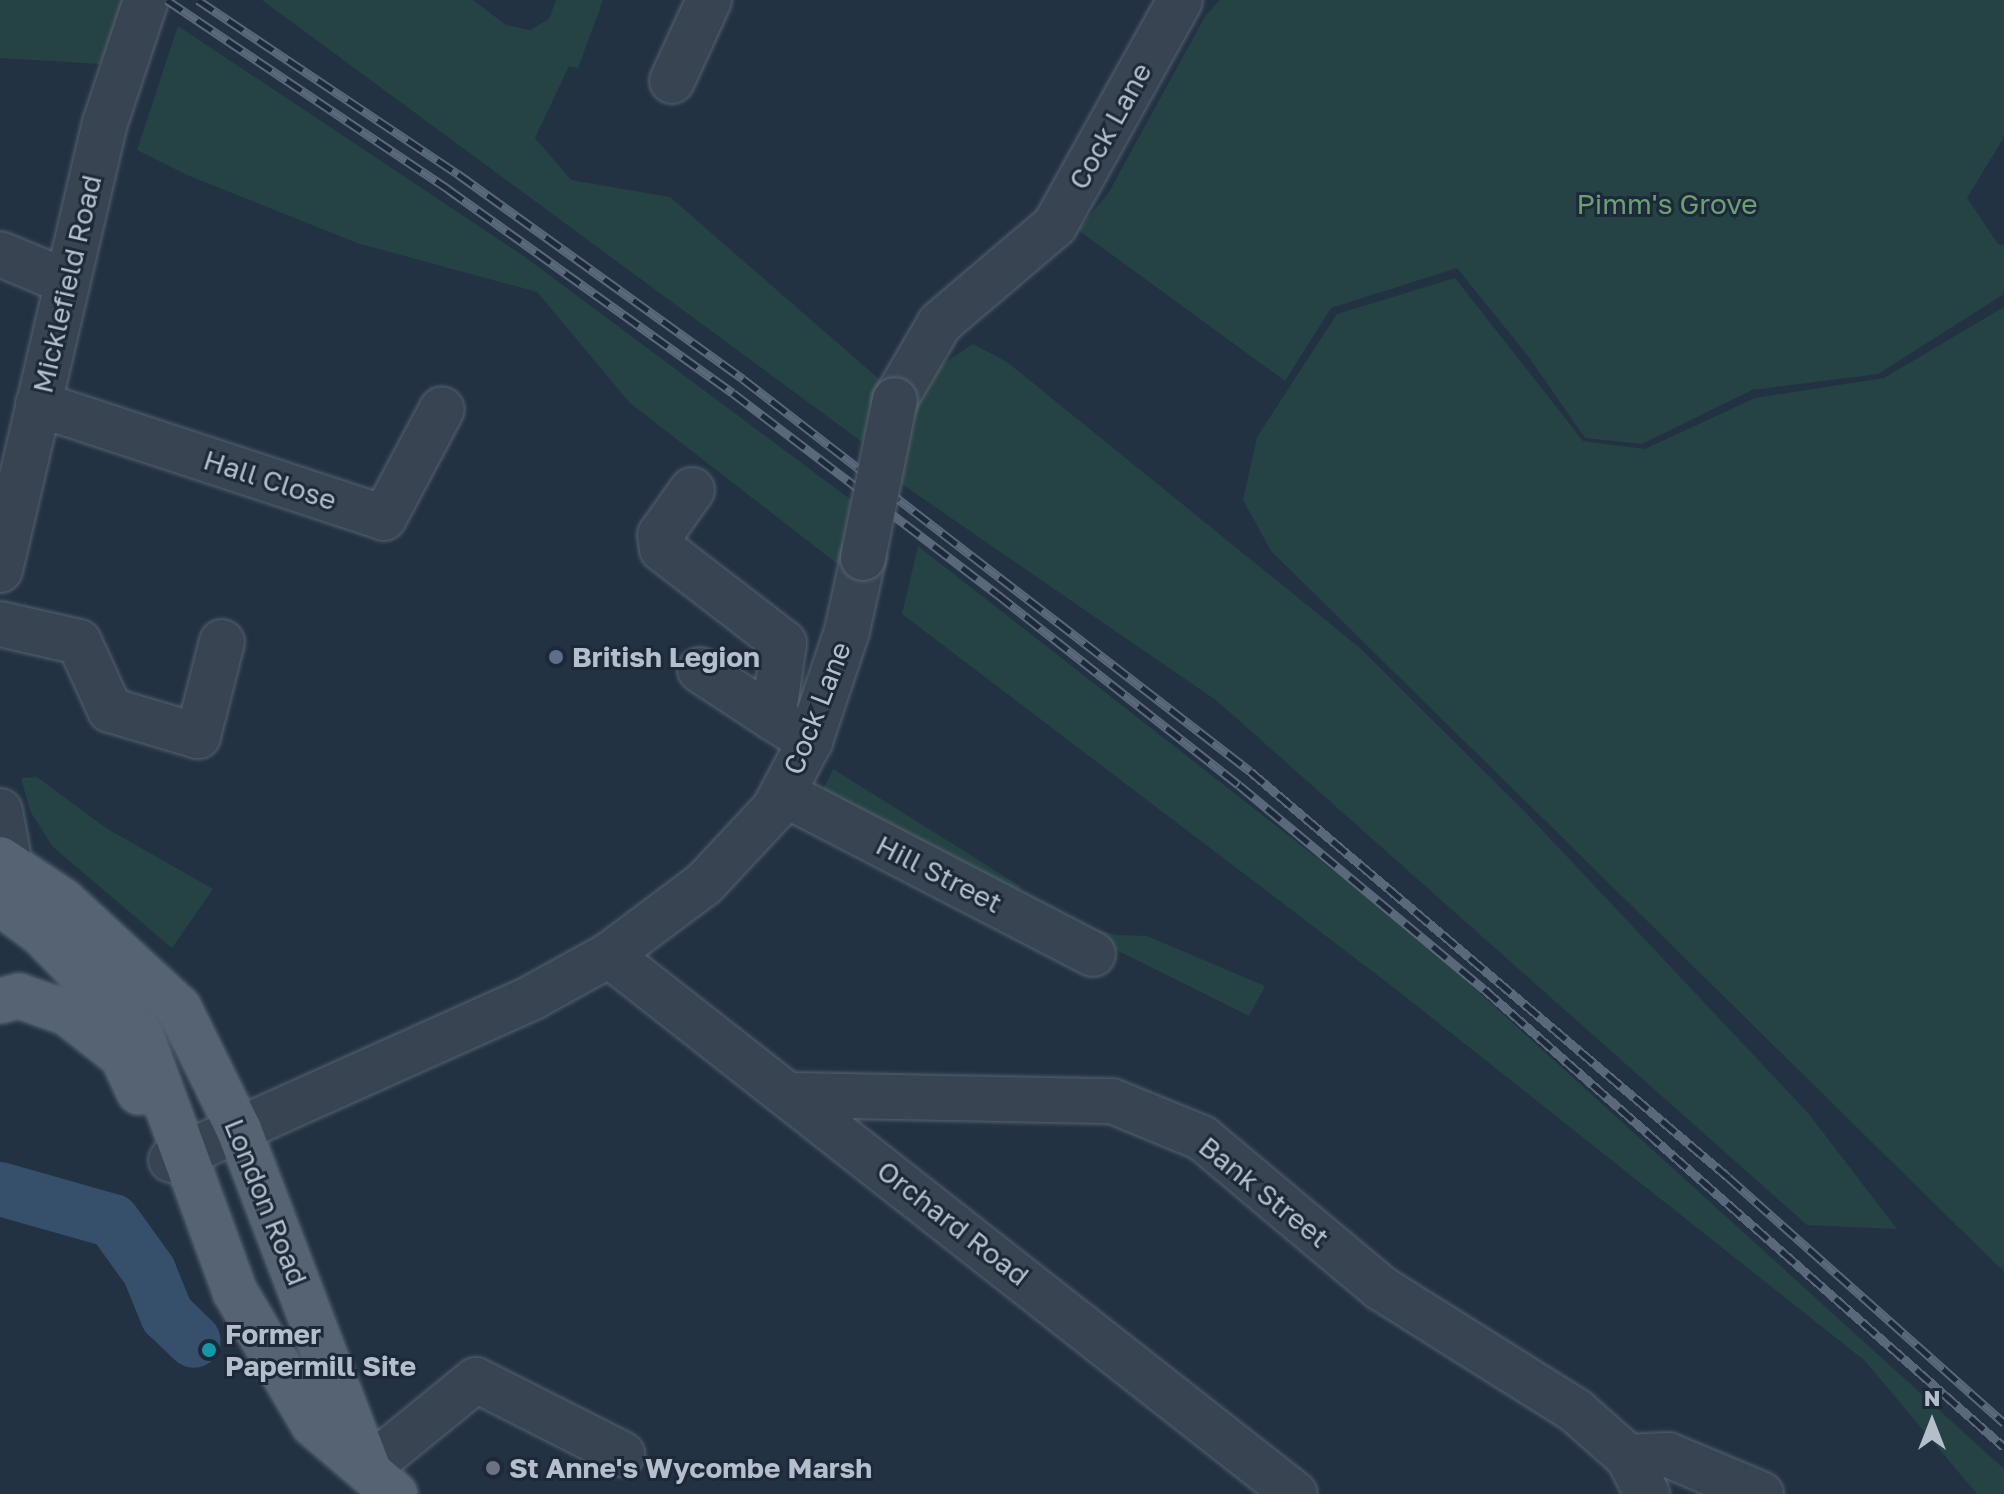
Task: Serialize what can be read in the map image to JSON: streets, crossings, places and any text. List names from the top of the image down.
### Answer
{
  "streets": {
    "main road": ["London Road"],
    "street": [
      "Cock Lane",
      "Micklefield Road",
      "Hall Close",
      "Hill Street",
      "Bank Street",
      "Orchard Road"
    ]
  },
  "crossings": [
    ["Cock Lane", "Hill Street"],
    ["Cock Lane", "London Road"],
    ["Cock Lane", "Orchard Road"],
    ["Micklefield Road", "Hall Close"],
    ["Bank Street", "Orchard Road"]
  ],
  "parks": ["Pimm's Grove"],
  "places": ["British Legion", "Former Papermill Site", "St Anne's Wycombe Marsh"],
  "north": "top"
}
